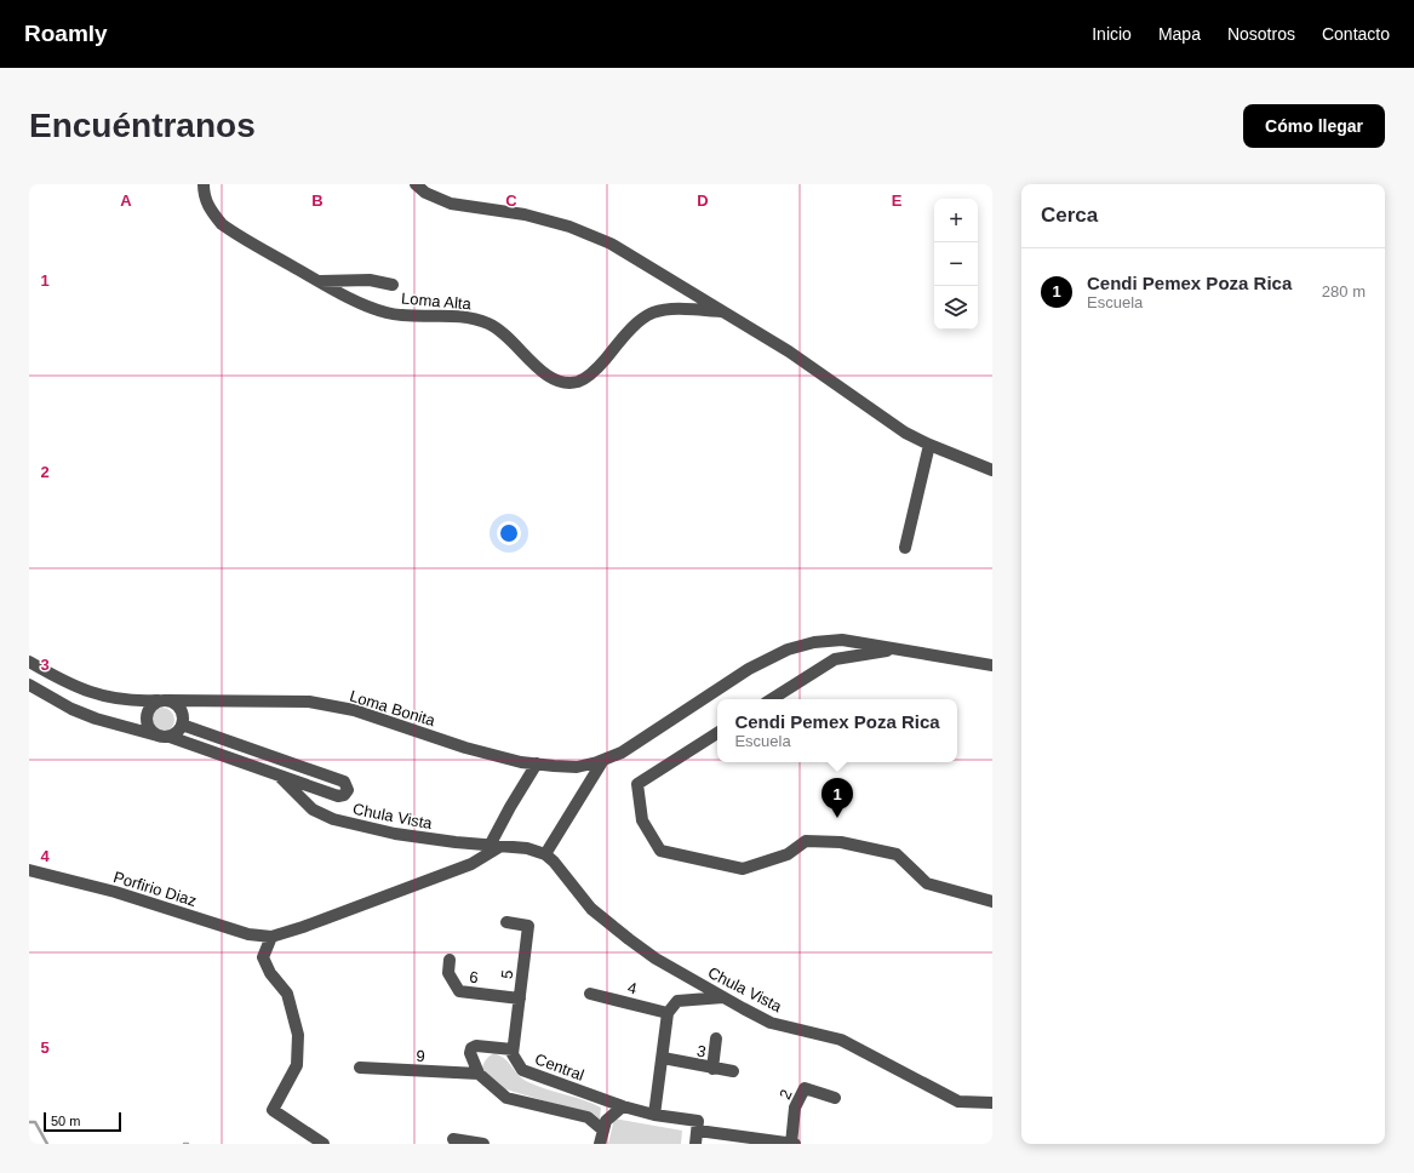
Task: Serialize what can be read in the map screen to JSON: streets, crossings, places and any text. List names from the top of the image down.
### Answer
{
  "streets": {
    "street": [
      "Loma Alta",
      "Loma Bonita",
      "Chula Vista",
      "Porfirio Diaz",
      "5",
      "6",
      "4",
      "3",
      "9",
      "Central",
      "2"
    ]
  },
  "crossings": [
    ["5", "6"],
    ["5", "Central"],
    ["Central", "2"]
  ],
  "scale_bar": "50 m",
  "page": {
    "header": "Roamly",
    "nav": [
      "Inicio",
      "Mapa",
      "Nosotros",
      "Contacto"
    ],
    "buttons": "Cómo llegar",
    "title": "Encuéntranos",
    "heading": "Cerca",
    "map_buttons": ["+", "−"],
    "list": [
      {
        "mark": "1",
        "name": "Cendi Pemex Poza Rica",
        "note": "Escuela",
        "value": "280 m"
      }
    ],
    "popup": ["Cendi Pemex Poza Rica", "Escuela"],
    "pins": "1",
    "scale": "50 m"
  },
  "grid": {
    "columns": [
      "A",
      "B",
      "C",
      "D",
      "E"
    ],
    "rows": [
      "1",
      "2",
      "3",
      "4",
      "5"
    ]
  }
}
